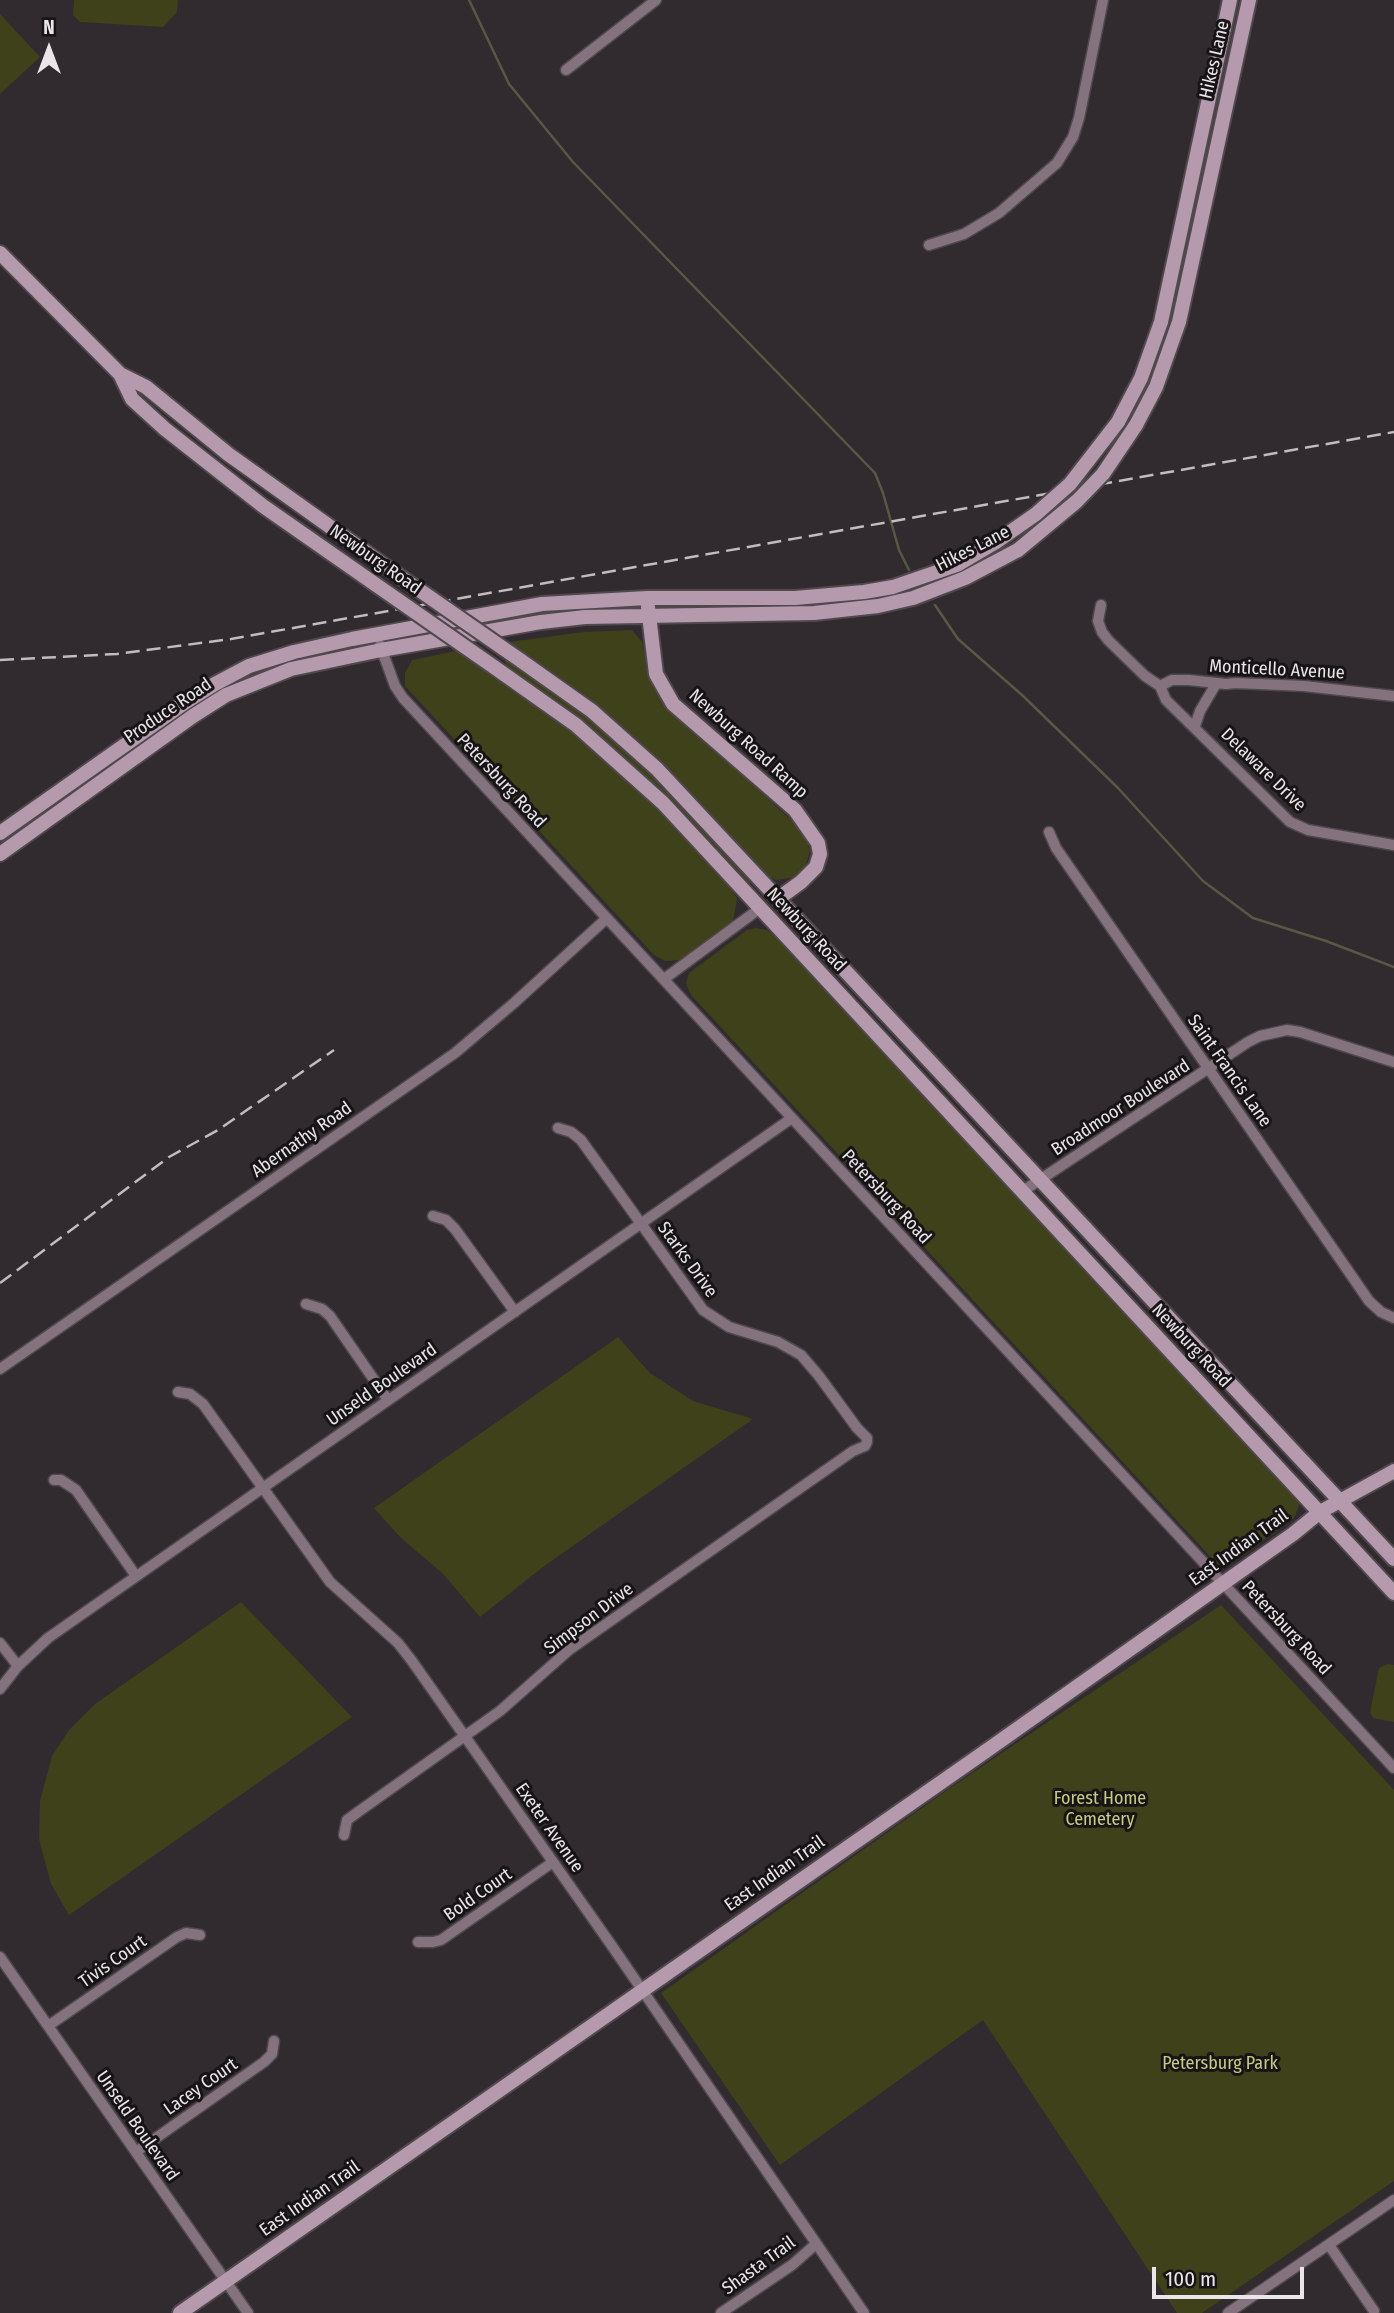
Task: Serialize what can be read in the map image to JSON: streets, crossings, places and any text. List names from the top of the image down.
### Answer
{
  "streets": {
    "main road": [
      "Hikes Lane",
      "Newburg Road",
      "Produce Road",
      "Newburg Road Ramp",
      "East Indian Trail"
    ],
    "street": [
      "Monticello Avenue",
      "Delaware Drive",
      "Petersburg Road",
      "Saint Francis Lane",
      "Broadmoor Boulevard",
      "Abernathy Road",
      "Starks Drive",
      "Unseld Boulevard",
      "Simpson Drive",
      "Exeter Avenue",
      "Bold Court",
      "Tivis Court",
      "Lacey Court",
      "Shasta Trail"
    ]
  },
  "crossings": [
    ["Hikes Lane", "Produce Road"],
    ["Hikes Lane", "Newburg Road Ramp"],
    ["Hikes Lane", "Petersburg Road"],
    ["Newburg Road", "Newburg Road Ramp"],
    ["Newburg Road", "Broadmoor Boulevard"],
    ["Newburg Road", "East Indian Trail"],
    ["Monticello Avenue", "Delaware Drive"],
    ["Produce Road", "Petersburg Road"],
    ["Petersburg Road", "Abernathy Road"],
    ["Petersburg Road", "Unseld Boulevard"],
    ["Petersburg Road", "East Indian Trail"],
    ["Saint Francis Lane", "Broadmoor Boulevard"],
    ["Starks Drive", "Unseld Boulevard"],
    ["Starks Drive", "Simpson Drive"],
    ["Unseld Boulevard", "East Indian Trail"],
    ["Unseld Boulevard", "Exeter Avenue"],
    ["Unseld Boulevard", "Tivis Court"],
    ["Unseld Boulevard", "Lacey Court"],
    ["East Indian Trail", "Exeter Avenue"],
    ["Simpson Drive", "Exeter Avenue"],
    ["Exeter Avenue", "Bold Court"],
    ["Exeter Avenue", "Shasta Trail"]
  ],
  "parks": ["Forest Home Cemetery", "Petersburg Park"],
  "scale_bar": "100 m",
  "north": "top"
}
